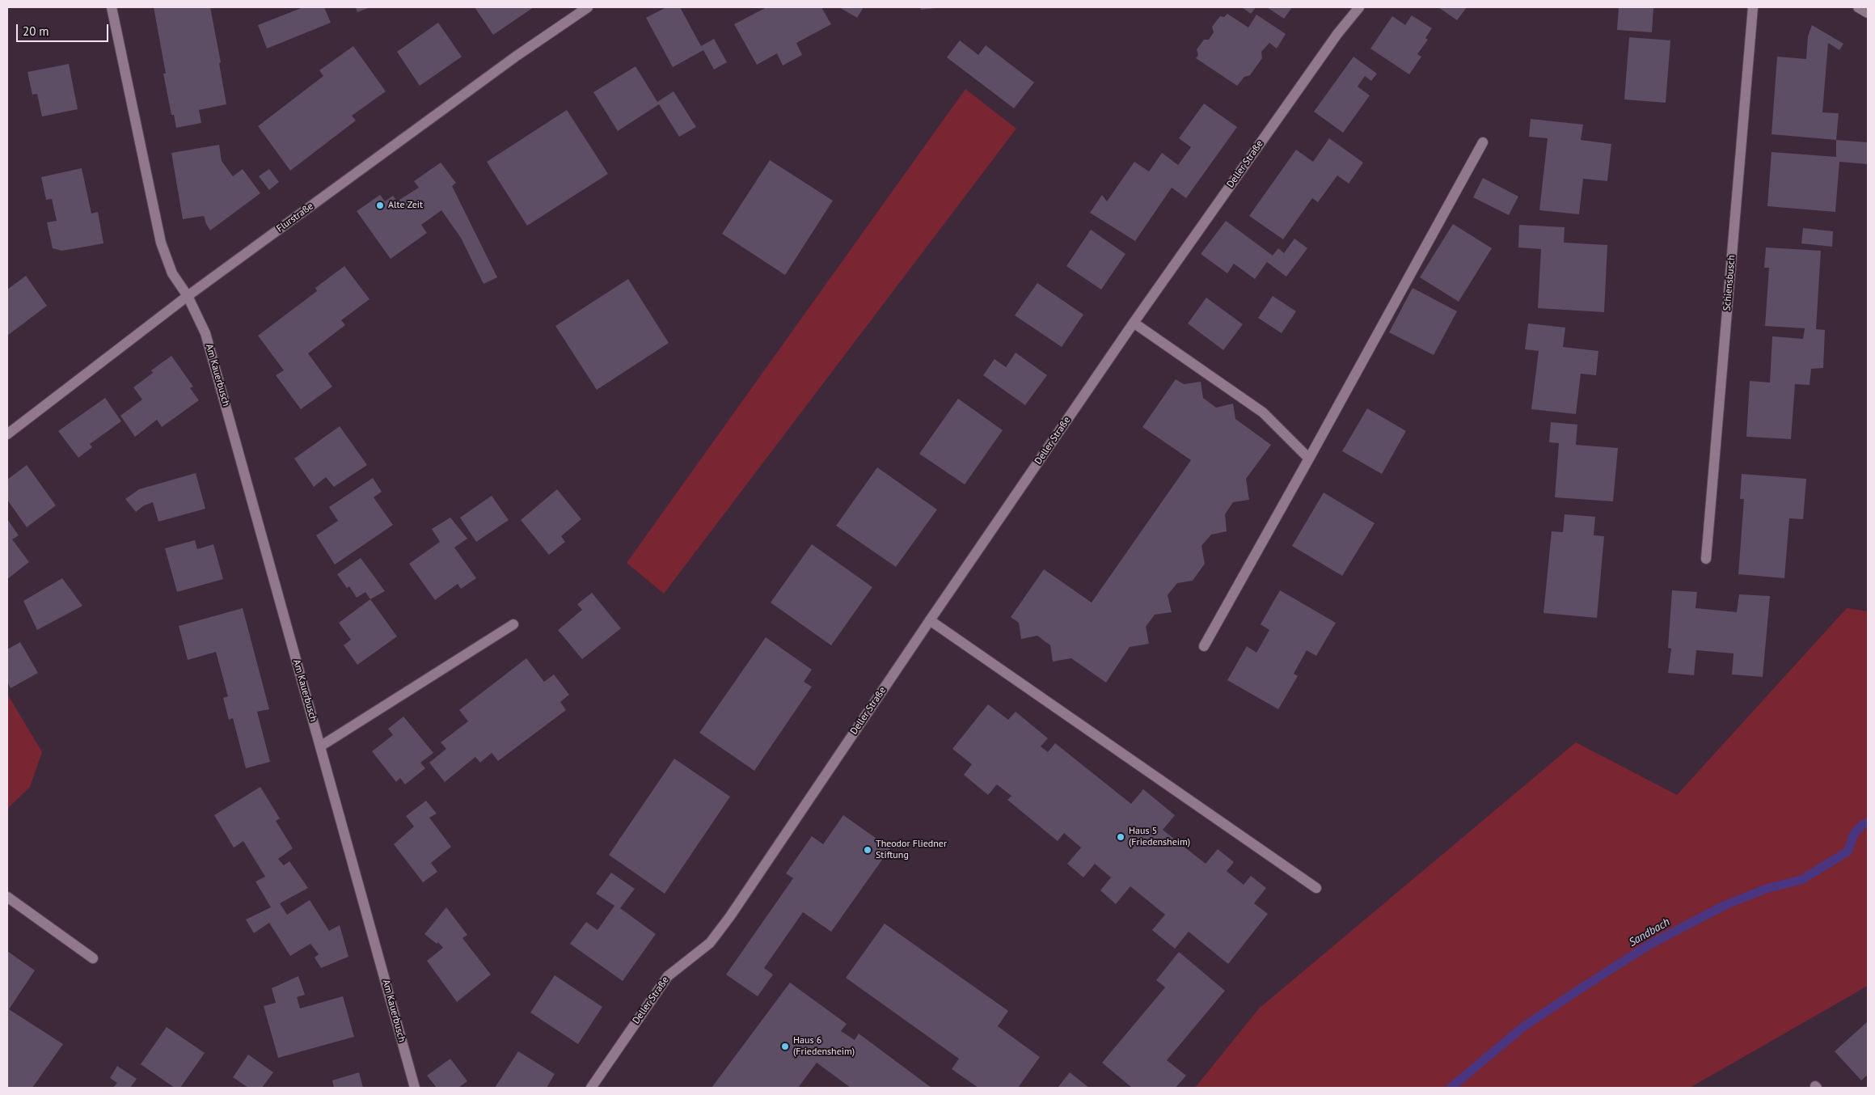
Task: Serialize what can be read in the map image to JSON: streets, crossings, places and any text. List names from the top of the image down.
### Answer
{
  "streets": {
    "street": [
      "Deller Straße",
      "Flurstraße",
      "Schiensbusch",
      "Am Kauerbusch"
    ]
  },
  "crossings": [
    ["Flurstraße", "Am Kauerbusch"]
  ],
  "water": ["Sandbach"],
  "places": [
    "Alte Zeit",
    "Haus 5 (Friedensheim)",
    "Theodor Fliedner Stiftung",
    "Haus 6 (Friedensheim)"
  ],
  "scale_bar": "20 m"
}
